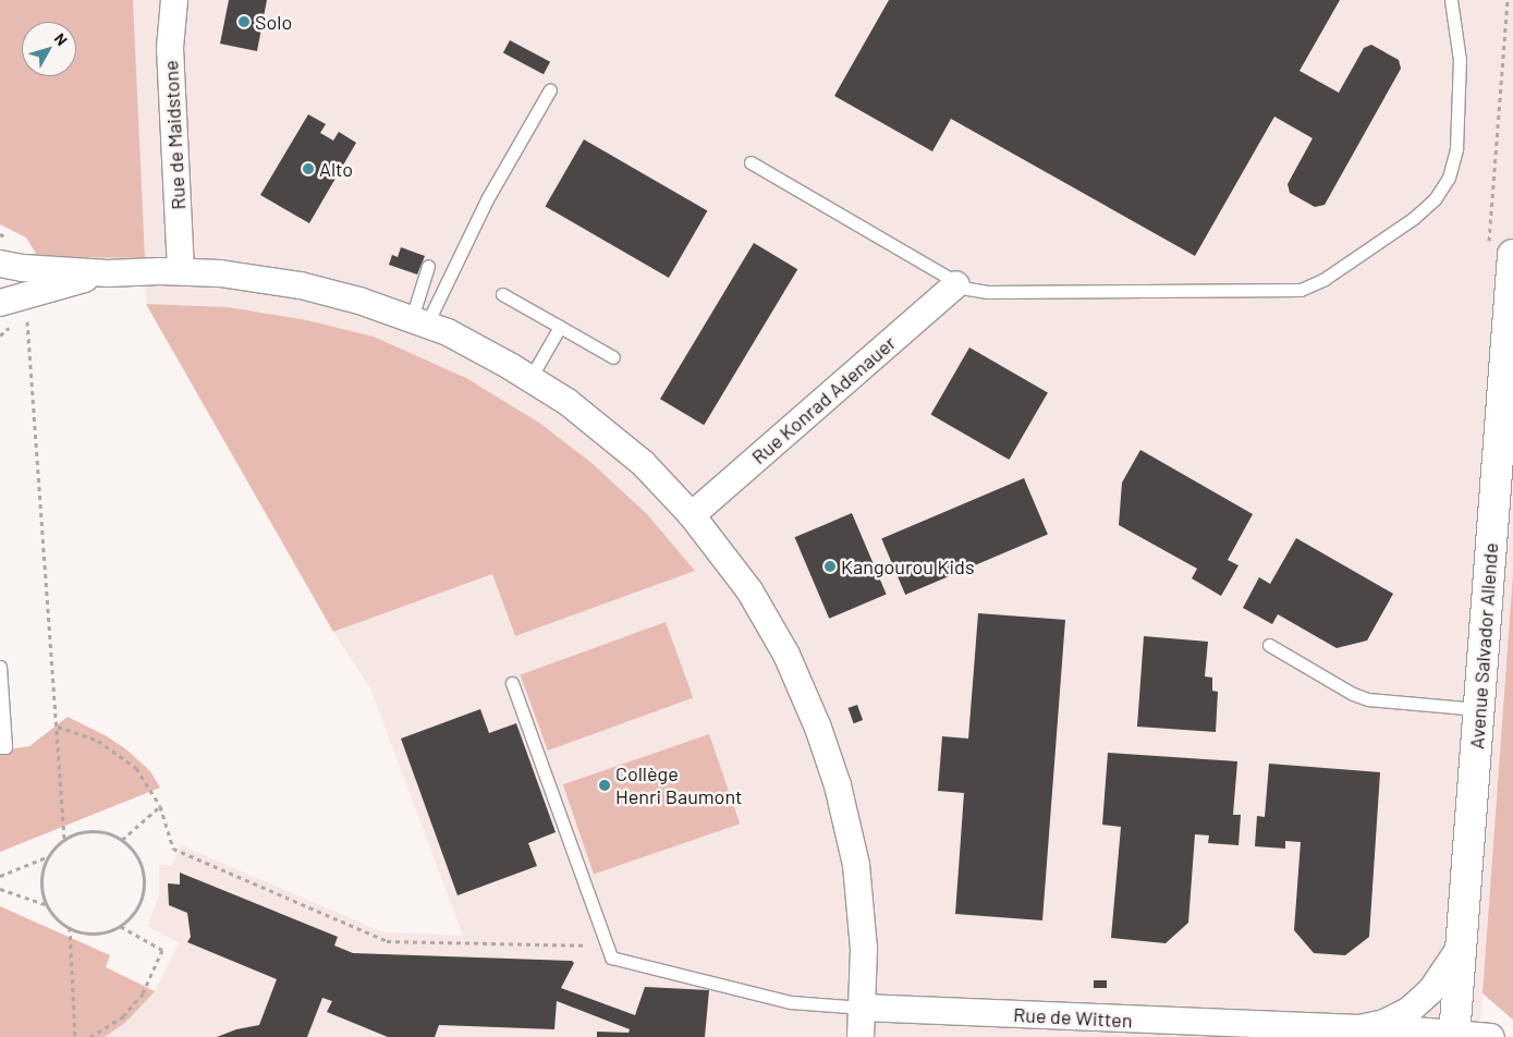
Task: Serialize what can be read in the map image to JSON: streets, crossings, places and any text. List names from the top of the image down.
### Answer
{
  "streets": {
    "street": [
      "Rue de Maidstone",
      "Rue Konrad Adenauer",
      "Avenue Salvador Allende",
      "Rue de Witten"
    ]
  },
  "crossings": [
    ["Avenue Salvador Allende", "Rue de Witten"]
  ],
  "places": [
    "Solo",
    "Alto",
    "Kangourou Kids",
    "Collège Henri Baumont"
  ],
  "north": "top right"
}
